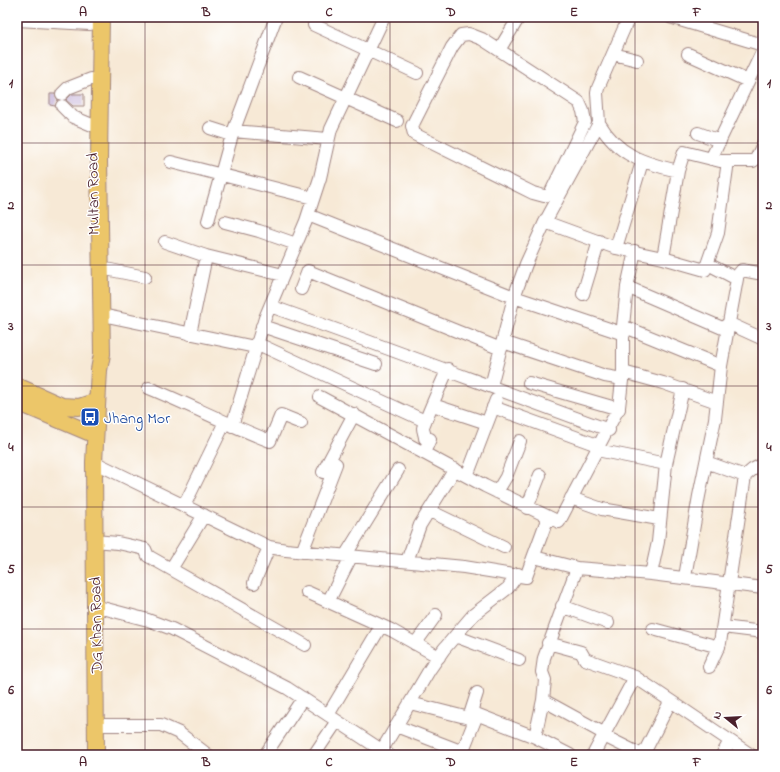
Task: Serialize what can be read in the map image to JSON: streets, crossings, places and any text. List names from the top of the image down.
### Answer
{
  "streets": {
    "main road": ["Multan Road", "DG Khan Road"]
  },
  "crossings": [
    ["Multan Road", "DG Khan Road"]
  ],
  "places": {
    "bus stop": ["Jhang Mor"]
  },
  "north": "left",
  "grid": {
    "columns": [
      "A",
      "B",
      "C",
      "D",
      "E",
      "F"
    ],
    "rows": [
      "1",
      "2",
      "3",
      "4",
      "5",
      "6"
    ]
  }
}
